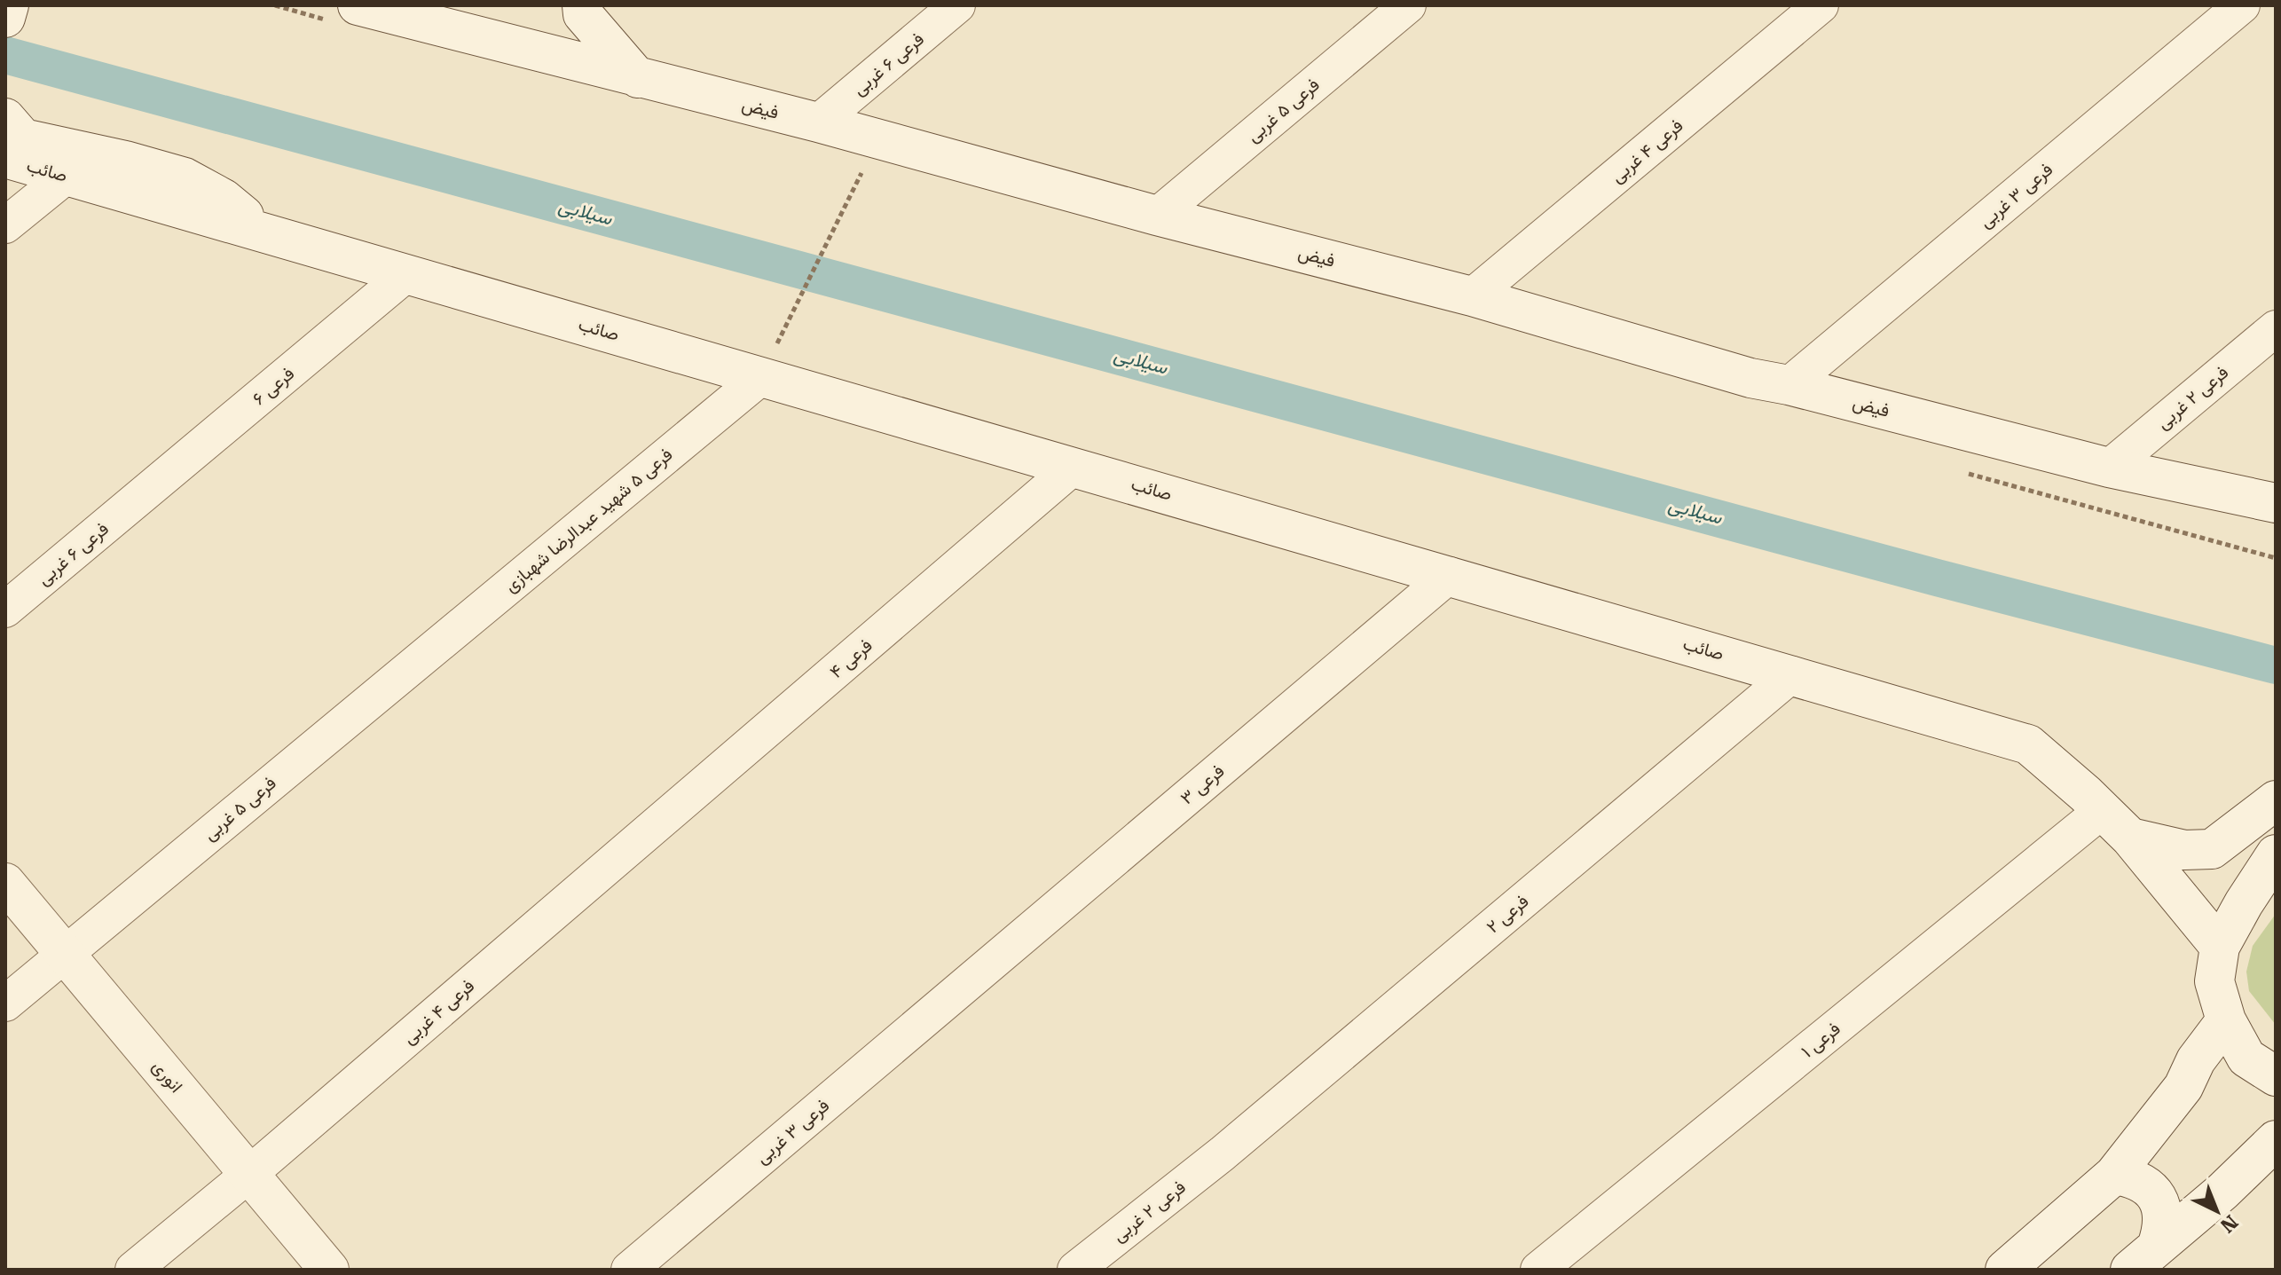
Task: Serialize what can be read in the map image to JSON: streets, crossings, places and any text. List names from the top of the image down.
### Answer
{
  "streets": {
    "main road": ["فیض", "صائب", "انوری"],
    "street": [
      "فرعی ۶ غربی",
      "فرعی ۵ غربی",
      "فرعی ۴ غربی",
      "فرعی ۳ غربی",
      "فرعی ۶",
      "فرعی ۲ غربی",
      "فرعی ۵ شهید عبدالرضا شهبازی",
      "فرعی ۴",
      "فرعی ۳",
      "فرعی ۲",
      "فرعی ۱"
    ]
  },
  "crossings": [
    ["فرعی ۶ غربی", "فیض"],
    ["فرعی ۶ غربی", "فرعی ۶"],
    ["فیض", "فرعی ۵ غربی"],
    ["فیض", "فرعی ۴ غربی"],
    ["فیض", "فرعی ۳ غربی"],
    ["فیض", "فرعی ۲ غربی"],
    ["فرعی ۵ غربی", "فرعی ۵ شهید عبدالرضا شهبازی"],
    ["فرعی ۵ غربی", "انوری"],
    ["فرعی ۴ غربی", "فرعی ۴"],
    ["فرعی ۴ غربی", "انوری"],
    ["صائب", "فرعی ۶"],
    ["صائب", "فرعی ۵ شهید عبدالرضا شهبازی"],
    ["صائب", "فرعی ۴"],
    ["صائب", "فرعی ۳"],
    ["صائب", "فرعی ۲"],
    ["صائب", "فرعی ۱"],
    ["فرعی ۳ غربی", "فرعی ۳"],
    ["فرعی ۲ غربی", "فرعی ۲"]
  ],
  "water": ["سیلابی"],
  "north": "bottom right"
}
